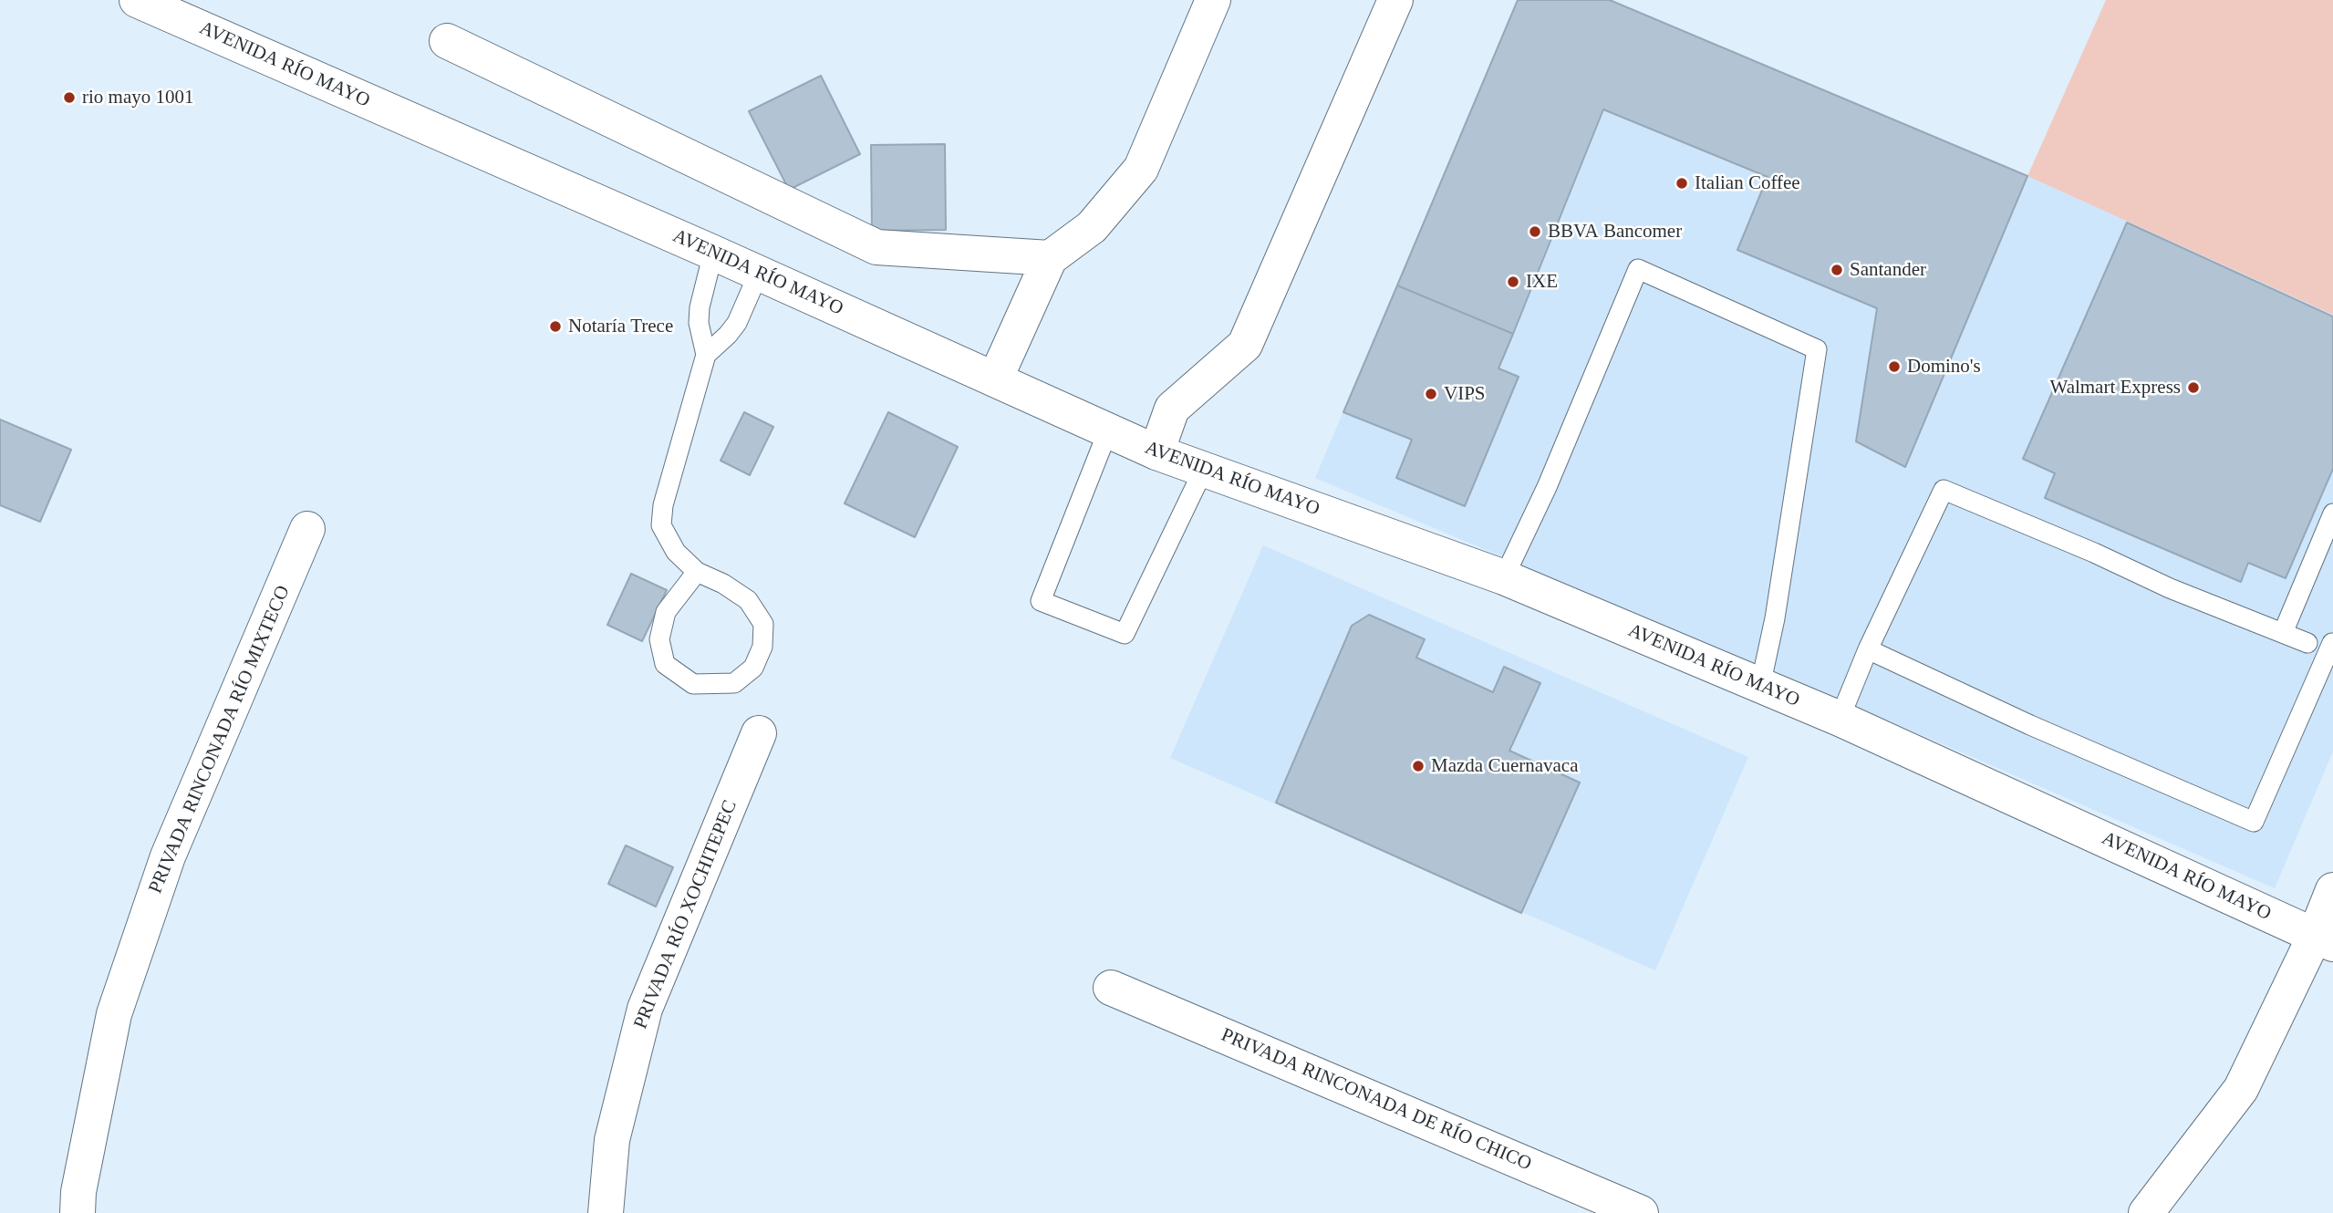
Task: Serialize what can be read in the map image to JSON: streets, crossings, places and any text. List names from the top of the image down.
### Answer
{
  "streets": {
    "street": [
      "AVENIDA RÍO MAYO",
      "PRIVADA RINCONADA RÍO MIXTECO",
      "PRIVADA RÍO XOCHITEPEC",
      "PRIVADA RINCONADA DE RÍO CHICO"
    ]
  },
  "places": [
    "rio mayo 1001",
    "Italian Coffee",
    "BBVA Bancomer",
    "Santander",
    "IXE",
    "Notaría Trece",
    "Domino's",
    "Walmart Express",
    "VIPS",
    "Mazda Cuernavaca"
  ]
}
